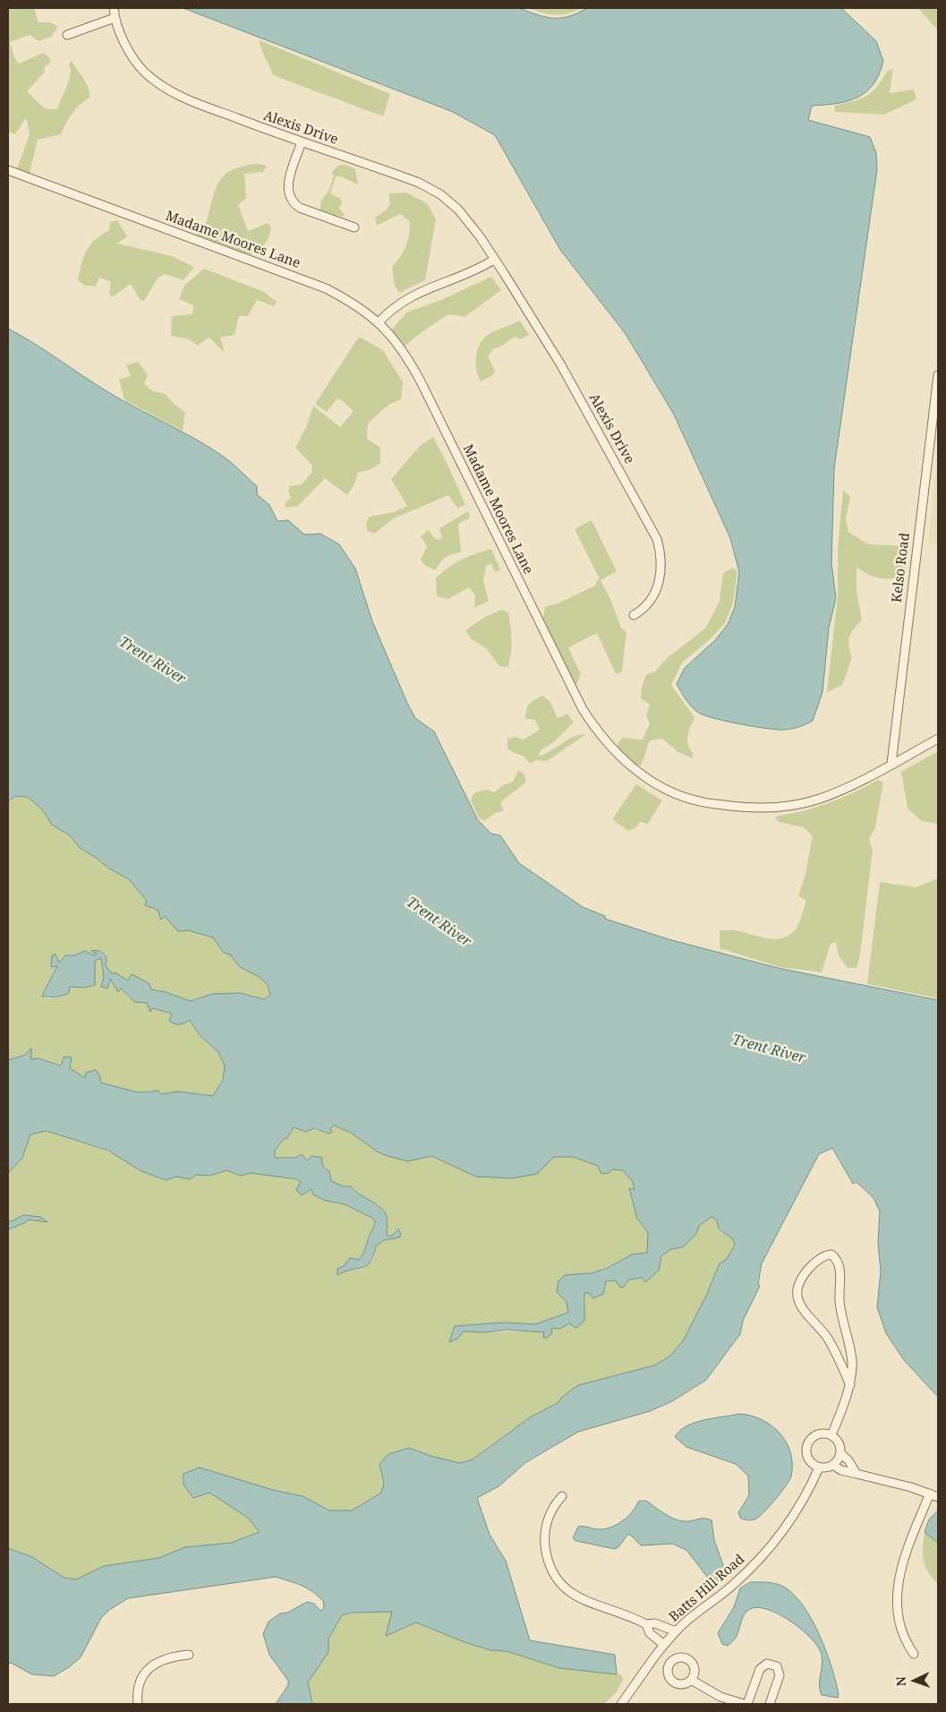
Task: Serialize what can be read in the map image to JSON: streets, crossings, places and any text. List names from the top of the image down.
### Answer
{
  "streets": {
    "street": [
      "Alexis Drive",
      "Madame Moores Lane",
      "Kelso Road",
      "Batts Hill Road"
    ]
  },
  "crossings": [
    ["Madame Moores Lane", "Kelso Road"]
  ],
  "water": ["Trent River"],
  "north": "left"
}
